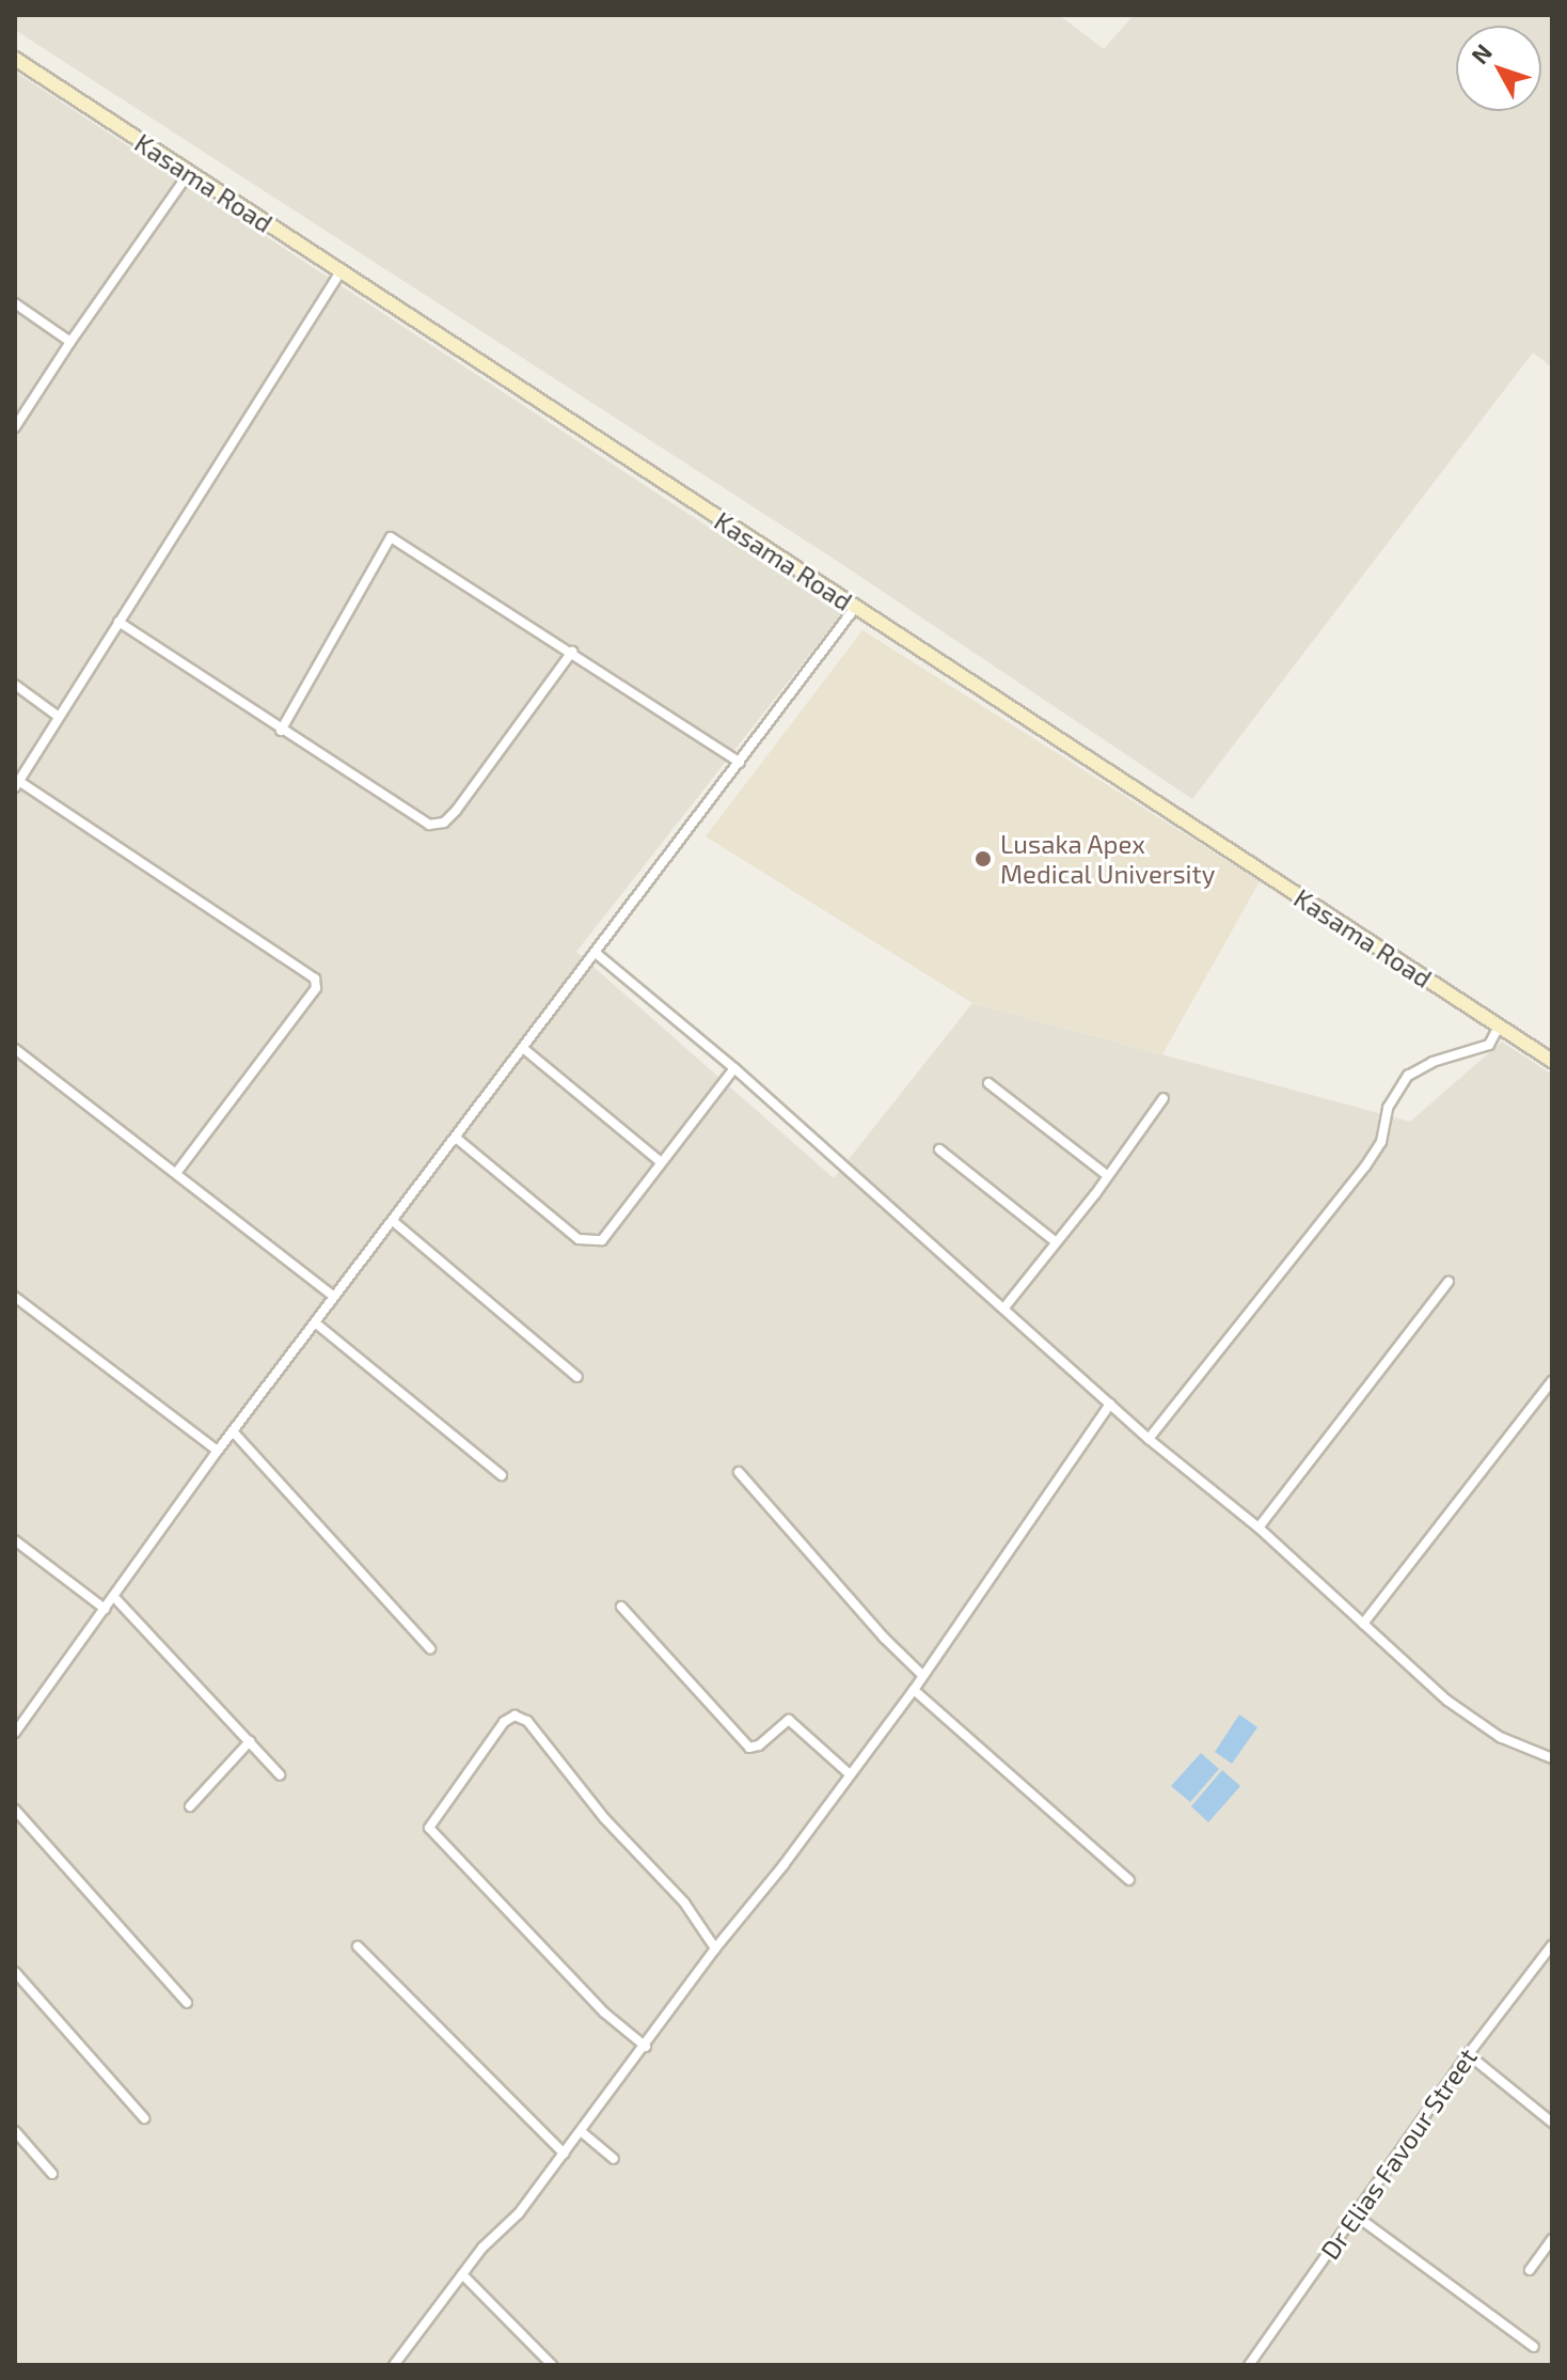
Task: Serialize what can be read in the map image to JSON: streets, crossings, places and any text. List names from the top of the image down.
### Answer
{
  "streets": {
    "street": ["Kasama Road", "Dr Elias Favour Street"]
  },
  "places": ["Lusaka Apex Medical University"],
  "north": "top left"
}
